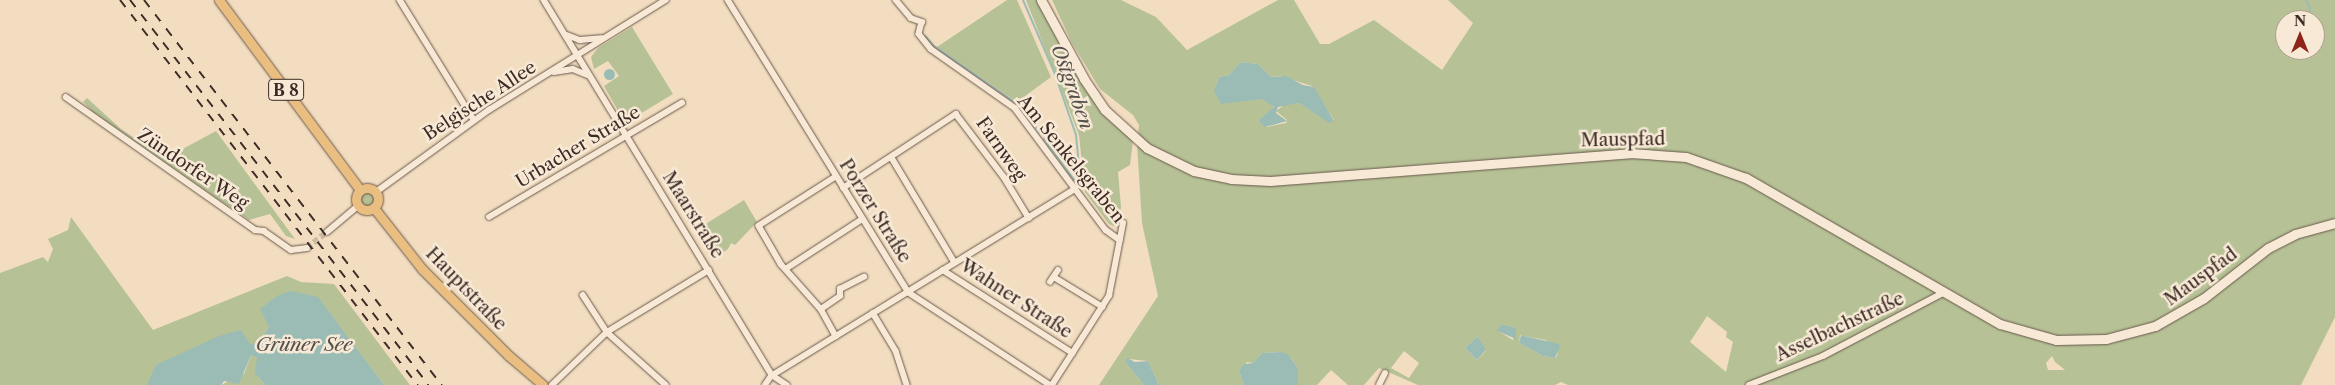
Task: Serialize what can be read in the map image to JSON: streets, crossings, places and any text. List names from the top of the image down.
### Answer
{
  "streets": {
    "main road": ["B 8", "Hauptstraße"],
    "street": [
      "Belgische Allee",
      "Mauspfad",
      "Urbacher Straße",
      "Farnweg",
      "Am Senkelsgraben",
      "Zündorfer Weg",
      "Porzer Straße",
      "Maarstraße",
      "Wahner Straße",
      "Asselbachstraße"
    ]
  },
  "crossings": [
    ["B 8", "Belgische Allee"],
    ["B 8", "Hauptstraße"],
    ["Belgische Allee", "Maarstraße"],
    ["Belgische Allee", "Hauptstraße"],
    ["Mauspfad", "Asselbachstraße"],
    ["Urbacher Straße", "Maarstraße"]
  ],
  "water": ["Ostgraben", "Grüner See"],
  "north": "top"
}
